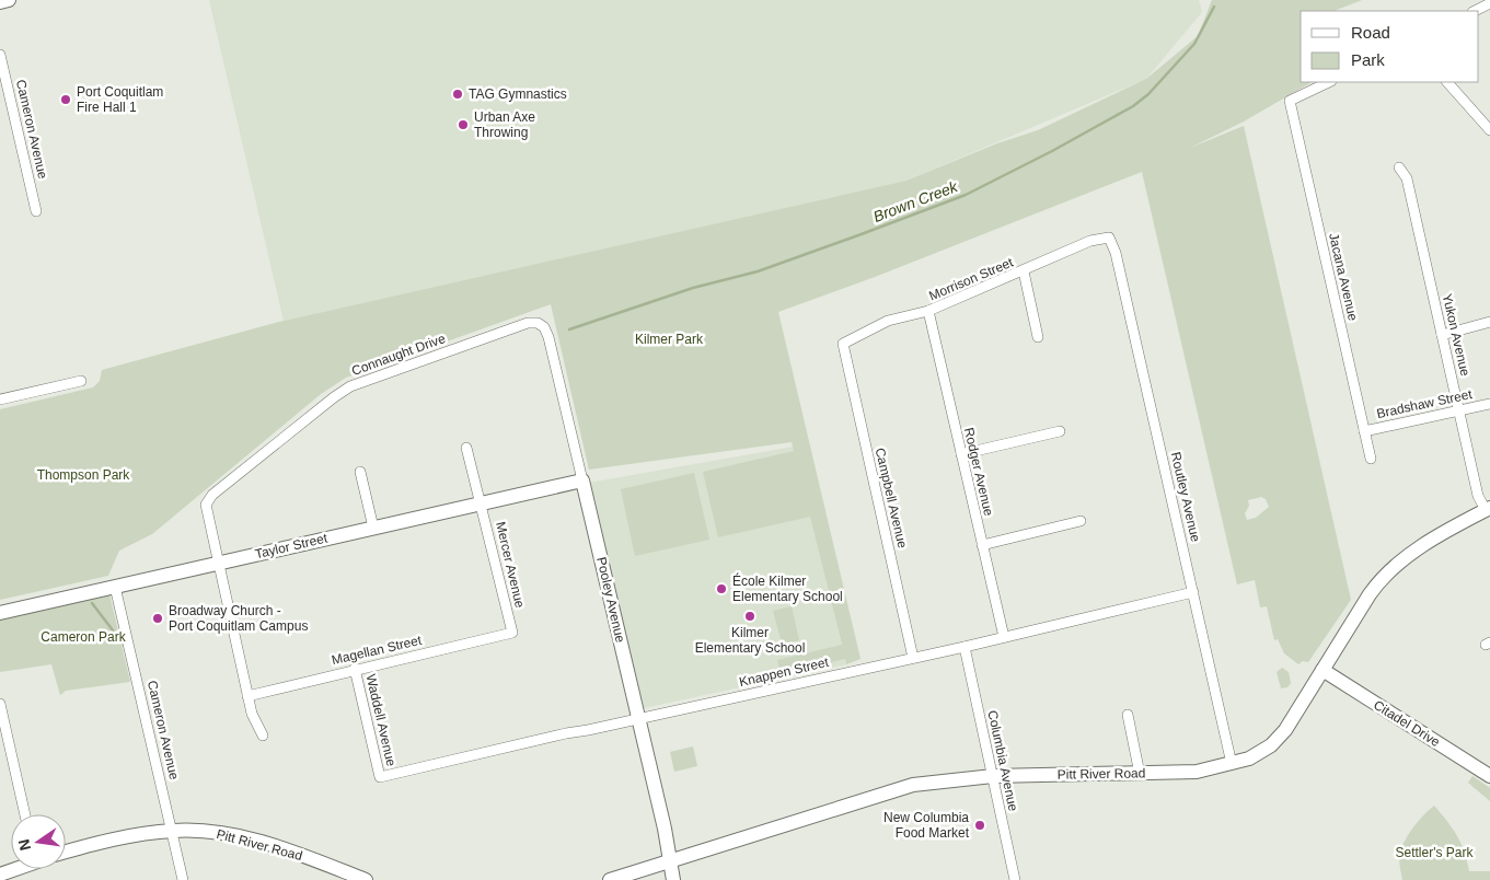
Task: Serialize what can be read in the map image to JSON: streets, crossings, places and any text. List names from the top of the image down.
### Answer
{
  "streets": {
    "main road": [
      "Taylor Street",
      "Pooley Avenue",
      "Citadel Drive",
      "Pitt River Road"
    ],
    "street": [
      "Cameron Avenue",
      "Jacana Avenue",
      "Morrison Street",
      "Yukon Avenue",
      "Connaught Drive",
      "Bradshaw Street",
      "Rodger Avenue",
      "Routley Avenue",
      "Campbell Avenue",
      "Mercer Avenue",
      "Magellan Street",
      "Knappen Street",
      "Waddell Avenue",
      "Columbia Avenue"
    ]
  },
  "crossings": [
    ["Cameron Avenue", "Taylor Street"],
    ["Cameron Avenue", "Pitt River Road"],
    ["Jacana Avenue", "Bradshaw Street"],
    ["Morrison Street", "Rodger Avenue"],
    ["Morrison Street", "Routley Avenue"],
    ["Morrison Street", "Campbell Avenue"],
    ["Yukon Avenue", "Bradshaw Street"],
    ["Yukon Avenue", "Pitt River Road"],
    ["Connaught Drive", "Taylor Street"],
    ["Connaught Drive", "Pooley Avenue"],
    ["Rodger Avenue", "Knappen Street"],
    ["Routley Avenue", "Knappen Street"],
    ["Routley Avenue", "Pitt River Road"],
    ["Campbell Avenue", "Knappen Street"],
    ["Taylor Street", "Mercer Avenue"],
    ["Taylor Street", "Pooley Avenue"],
    ["Mercer Avenue", "Magellan Street"],
    ["Pooley Avenue", "Knappen Street"],
    ["Pooley Avenue", "Pitt River Road"],
    ["Magellan Street", "Waddell Avenue"],
    ["Knappen Street", "Waddell Avenue"],
    ["Knappen Street", "Columbia Avenue"],
    ["Citadel Drive", "Pitt River Road"],
    ["Columbia Avenue", "Pitt River Road"]
  ],
  "water": ["Brown Creek"],
  "parks": [
    "Kilmer Park",
    "Thompson Park",
    "Cameron Park",
    "Settler's Park"
  ],
  "places": [
    "TAG Gymnastics",
    "Port Coquitlam Fire Hall 1",
    "Urban Axe Throwing",
    "École Kilmer Elementary School",
    "Kilmer Elementary School",
    "Broadway Church - Port Coquitlam Campus",
    "New Columbia Food Market"
  ],
  "legend": ["Road", "Park"],
  "north": "left"
}
